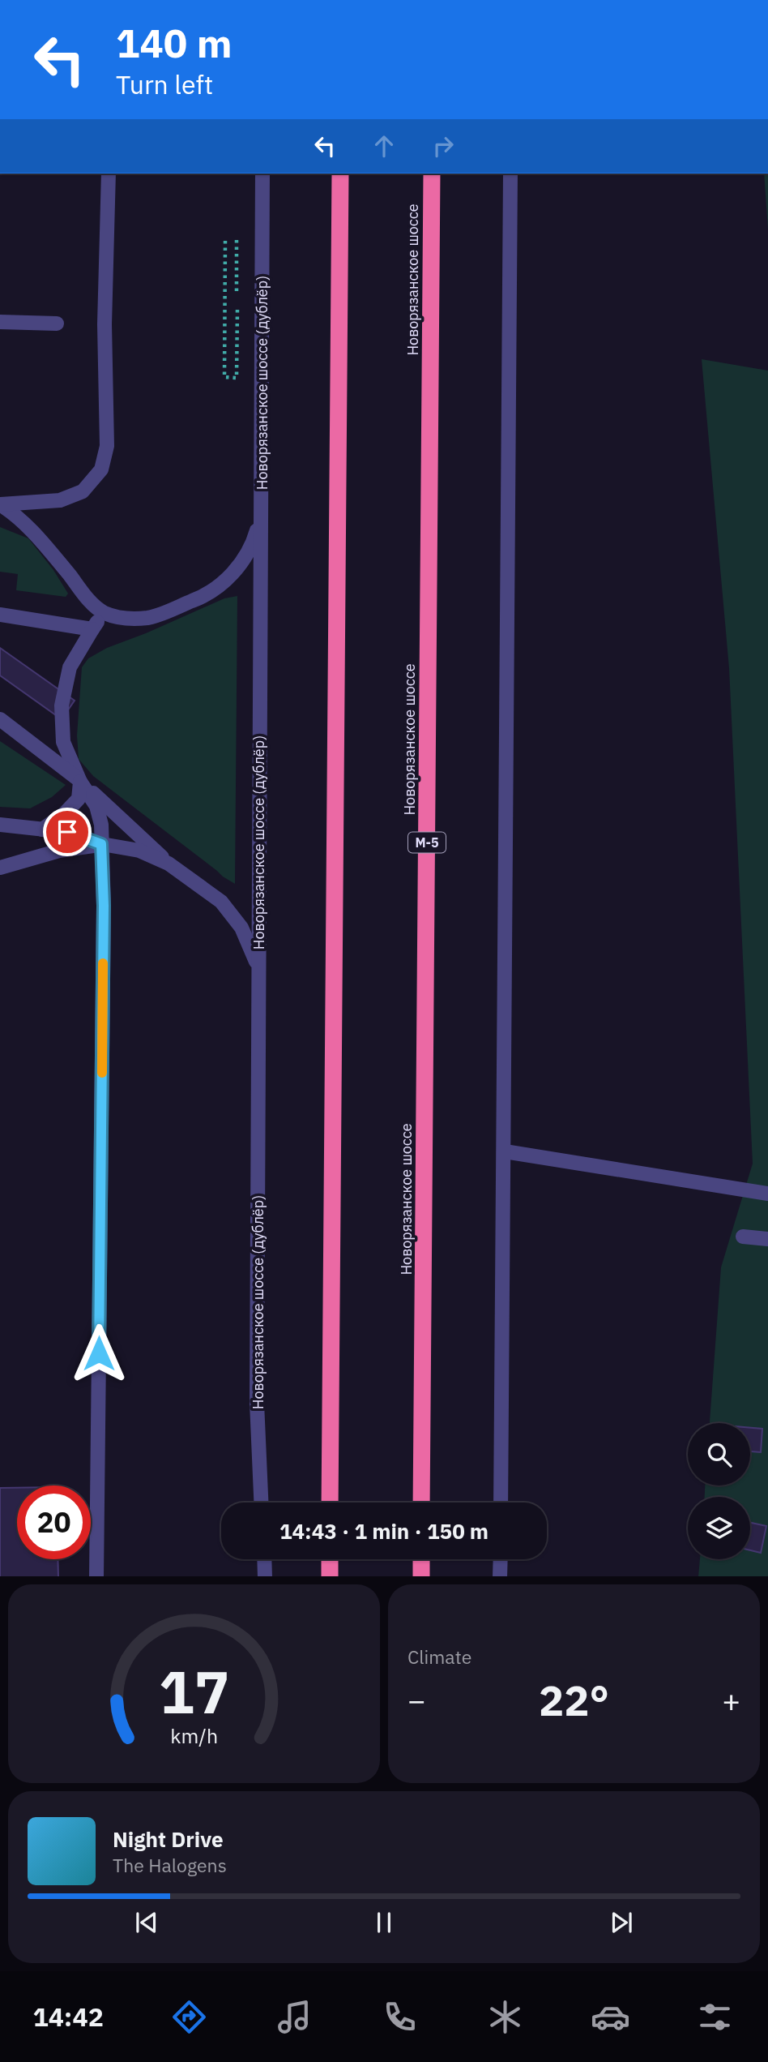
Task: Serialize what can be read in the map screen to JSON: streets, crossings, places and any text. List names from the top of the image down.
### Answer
{
  "streets": {
    "highway": ["Новорязанское шоссе", "М-5"],
    "street": ["Новорязанское шоссе (дублёр)"]
  },
  "page": {
    "turn": ["140 m", "Turn left"],
    "limit": "20",
    "trip": "14:43 · 1 min · 150 m",
    "tile": "Climate",
    "heat": ["−", "22°", "+"],
    "song": ["Night Drive", "The Halogens"],
    "tabs": "14:42",
    "gauge": ["17", "km/h"]
  }
}
